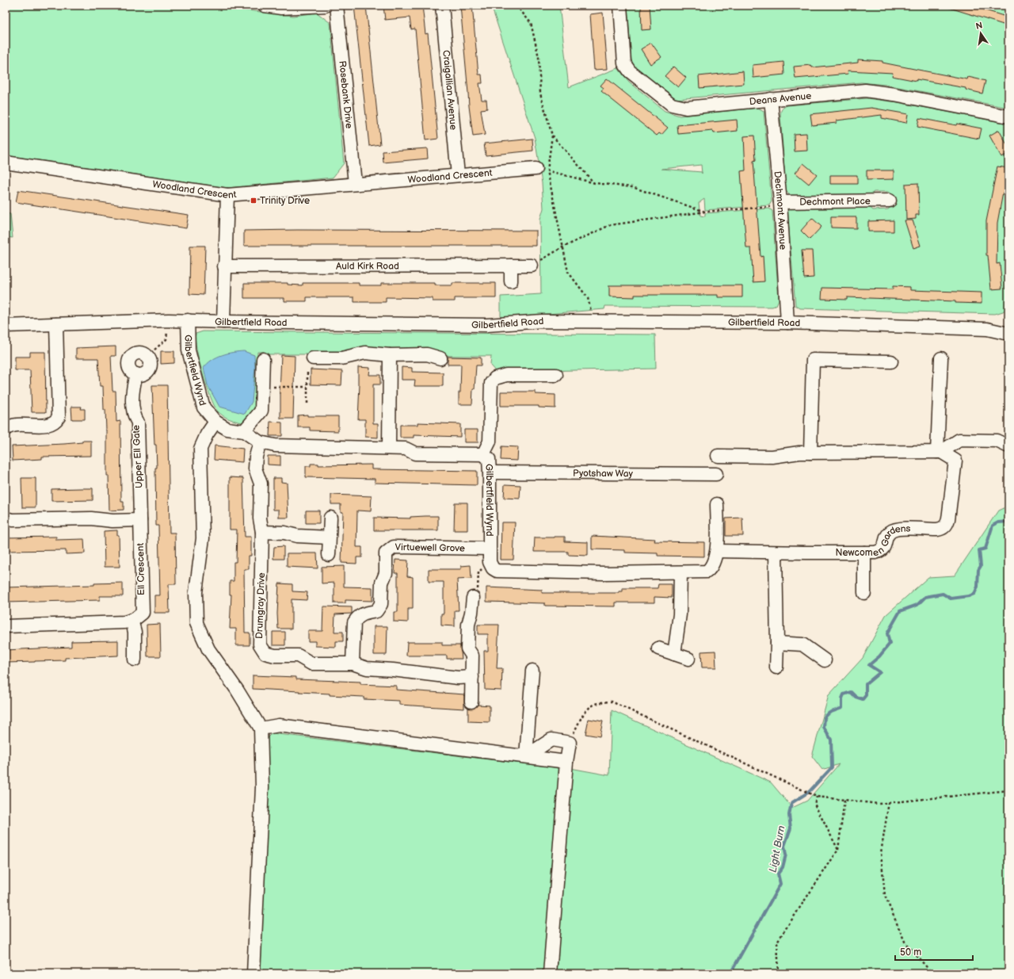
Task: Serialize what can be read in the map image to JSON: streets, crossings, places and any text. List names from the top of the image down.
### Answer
{
  "streets": {
    "street": [
      "Craigallian Avenue",
      "Rosebank Drive",
      "Deans Avenue",
      "Woodland Crescent",
      "Dechmont Place",
      "Dechmont Avenue",
      "Auld Kirk Road",
      "Gilbertfield Road",
      "Gilbertfield Wynd",
      "Upper Ell Gate",
      "Pyotshaw Way",
      "Newcomen Gardens",
      "Virtuewell Grove",
      "Ell Crescent",
      "Drumgray Drive"
    ]
  },
  "crossings": [
    ["Craigallian Avenue", "Woodland Crescent"],
    ["Rosebank Drive", "Woodland Crescent"],
    ["Deans Avenue", "Dechmont Avenue"],
    ["Dechmont Place", "Dechmont Avenue"],
    ["Dechmont Avenue", "Gilbertfield Road"],
    ["Gilbertfield Road", "Gilbertfield Wynd"],
    ["Gilbertfield Wynd", "Pyotshaw Way"],
    ["Gilbertfield Wynd", "Newcomen Gardens"],
    ["Gilbertfield Wynd", "Virtuewell Grove"],
    ["Gilbertfield Wynd", "Drumgray Drive"],
    ["Upper Ell Gate", "Ell Crescent"],
    ["Virtuewell Grove", "Drumgray Drive"]
  ],
  "water": ["Light Burn"],
  "places": {
    "transit": ["Trinity Drive"]
  },
  "scale_bar": "50 m",
  "north": "top"
}
